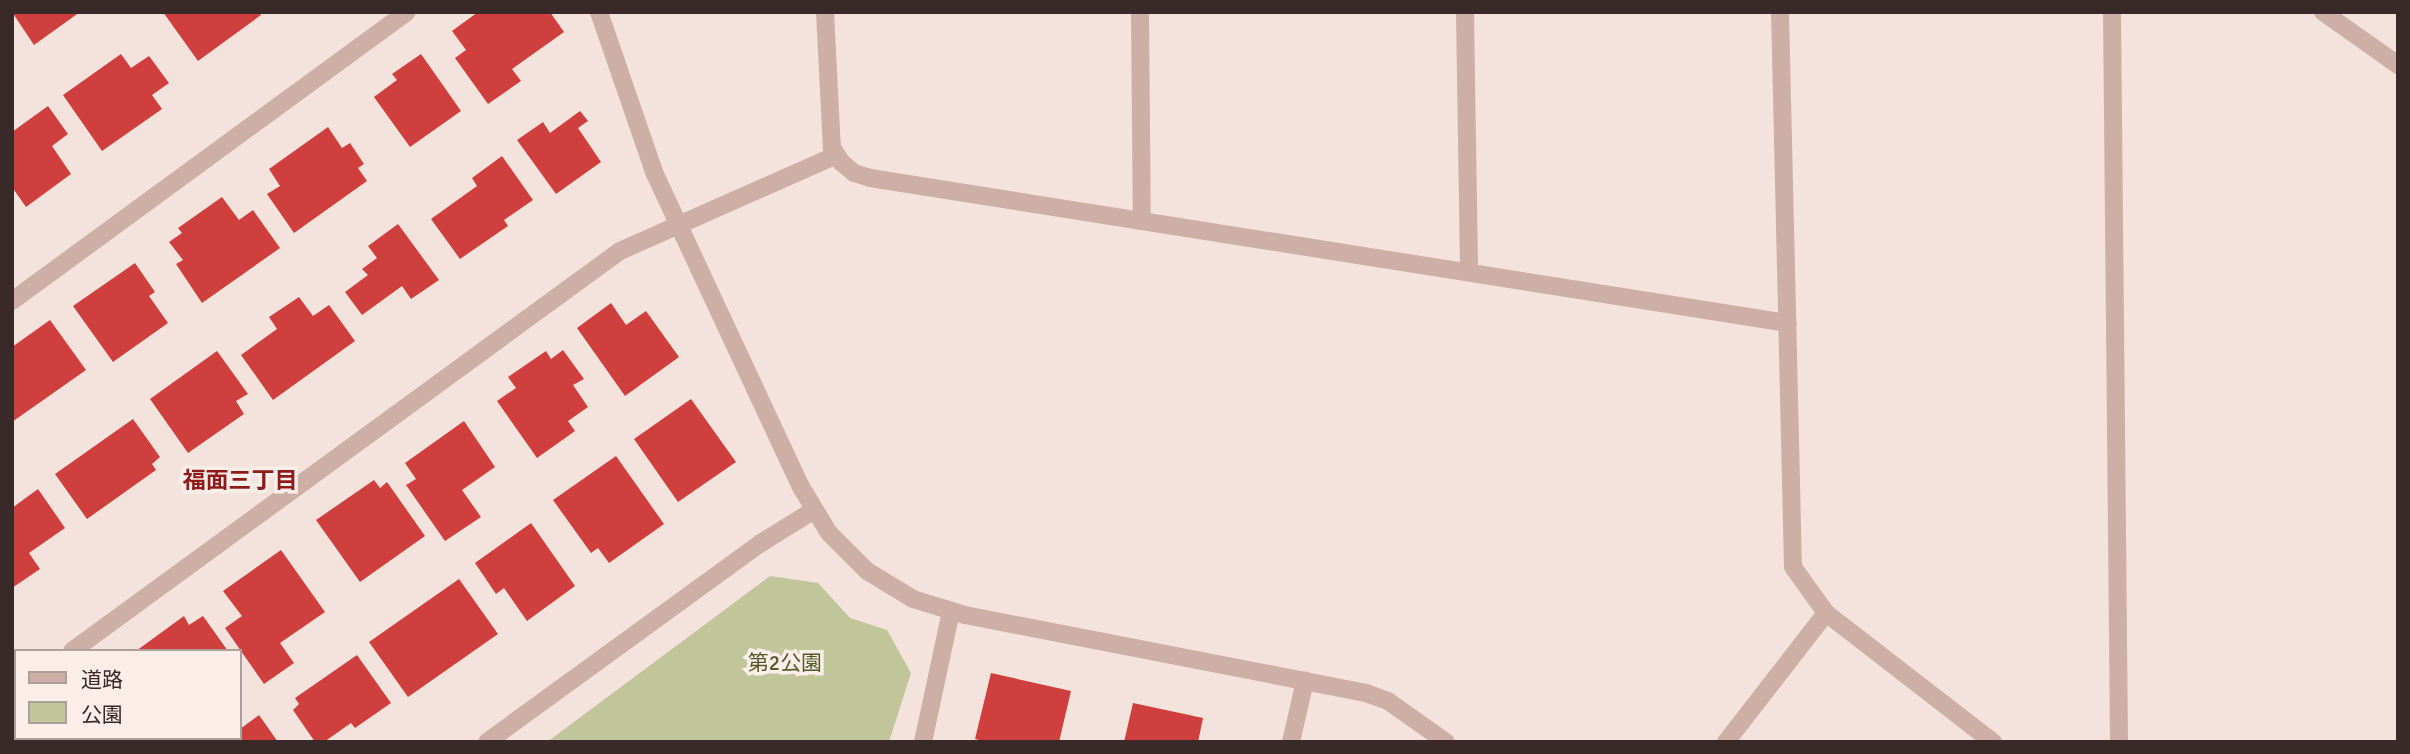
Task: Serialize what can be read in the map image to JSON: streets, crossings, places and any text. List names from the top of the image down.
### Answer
{
  "districts": ["福面三丁目"],
  "parks": ["第2公園"],
  "legend": ["道路", "公園"]
}
